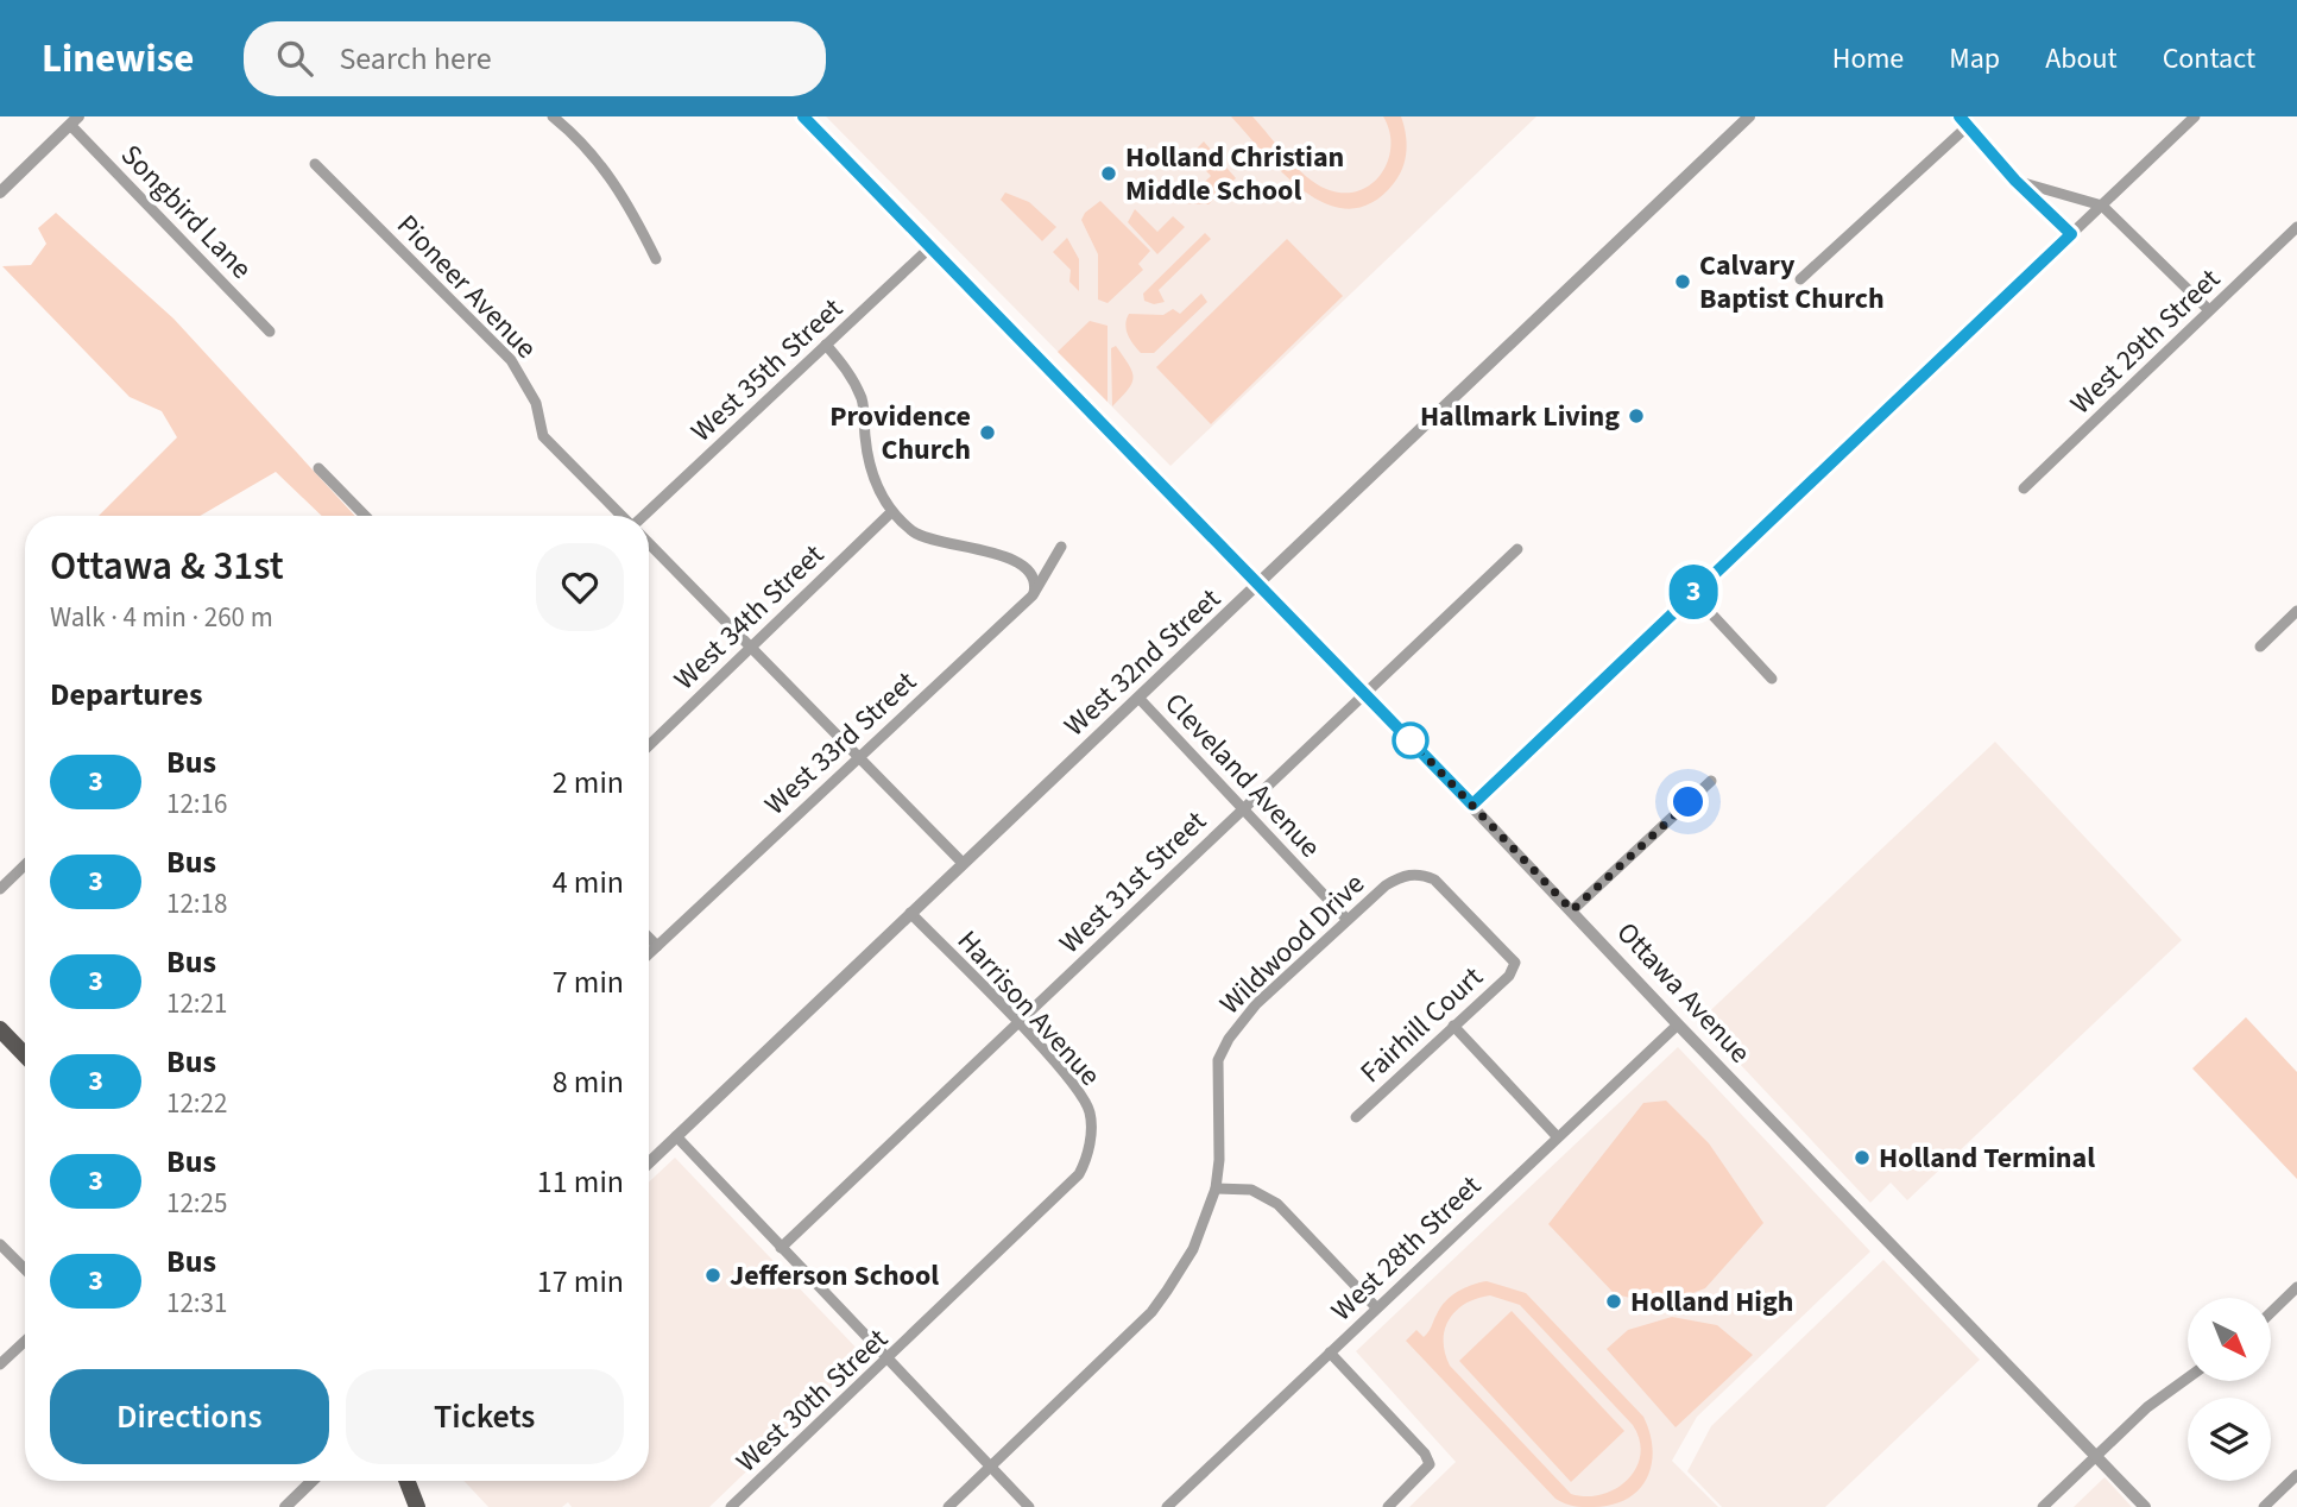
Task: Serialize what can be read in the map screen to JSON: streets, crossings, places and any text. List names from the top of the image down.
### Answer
{
  "streets": {
    "street": [
      "Songbird Lane",
      "Pioneer Avenue",
      "West 29th Street",
      "West 35th Street",
      "West 34th Street",
      "West 32nd Street",
      "West 33rd Street",
      "Cleveland Avenue",
      "West 31st Street",
      "Wildwood Drive",
      "Ottawa Avenue",
      "Harrison Avenue",
      "Fairhill Court",
      "West 28th Street",
      "West 30th Street"
    ]
  },
  "crossings": [
    ["West 35th Street", "Ottawa Avenue"],
    ["West 32nd Street", "Cleveland Avenue"],
    ["West 32nd Street", "Ottawa Avenue"],
    ["West 32nd Street", "Harrison Avenue"],
    ["Cleveland Avenue", "West 31st Street"],
    ["Cleveland Avenue", "Wildwood Drive"],
    ["West 31st Street", "Ottawa Avenue"],
    ["West 31st Street", "Harrison Avenue"],
    ["Wildwood Drive", "Fairhill Court"],
    ["Ottawa Avenue", "West 28th Street"],
    ["Harrison Avenue", "West 30th Street"]
  ],
  "places": [
    "Holland Christian Middle School",
    "Calvary Baptist Church",
    "Hallmark Living",
    "Providence Church",
    "Holland Terminal",
    "Jefferson School",
    "Holland High"
  ],
  "lines": ["bus line 3"],
  "north": "bottom right",
  "page": {
    "header": "Linewise",
    "search": "Search here",
    "nav": [
      "Home",
      "Map",
      "About",
      "Contact"
    ],
    "on_map": "3",
    "heading": [
      ["Ottawa & 31st", "Walk · 4 min · 260 m"],
      "Departures"
    ],
    "list": [
      {
        "mark": "3",
        "name": "Bus",
        "note": "12:16",
        "value": "2 min"
      },
      {
        "mark": "3",
        "name": "Bus",
        "note": "12:18",
        "value": "4 min"
      },
      {
        "mark": "3",
        "name": "Bus",
        "note": "12:21",
        "value": "7 min"
      },
      {
        "mark": "3",
        "name": "Bus",
        "note": "12:22",
        "value": "8 min"
      },
      {
        "mark": "3",
        "name": "Bus",
        "note": "12:25",
        "value": "11 min"
      },
      {
        "mark": "3",
        "name": "Bus",
        "note": "12:31",
        "value": "17 min"
      }
    ],
    "buttons": ["Directions", "Tickets"]
  }
}
